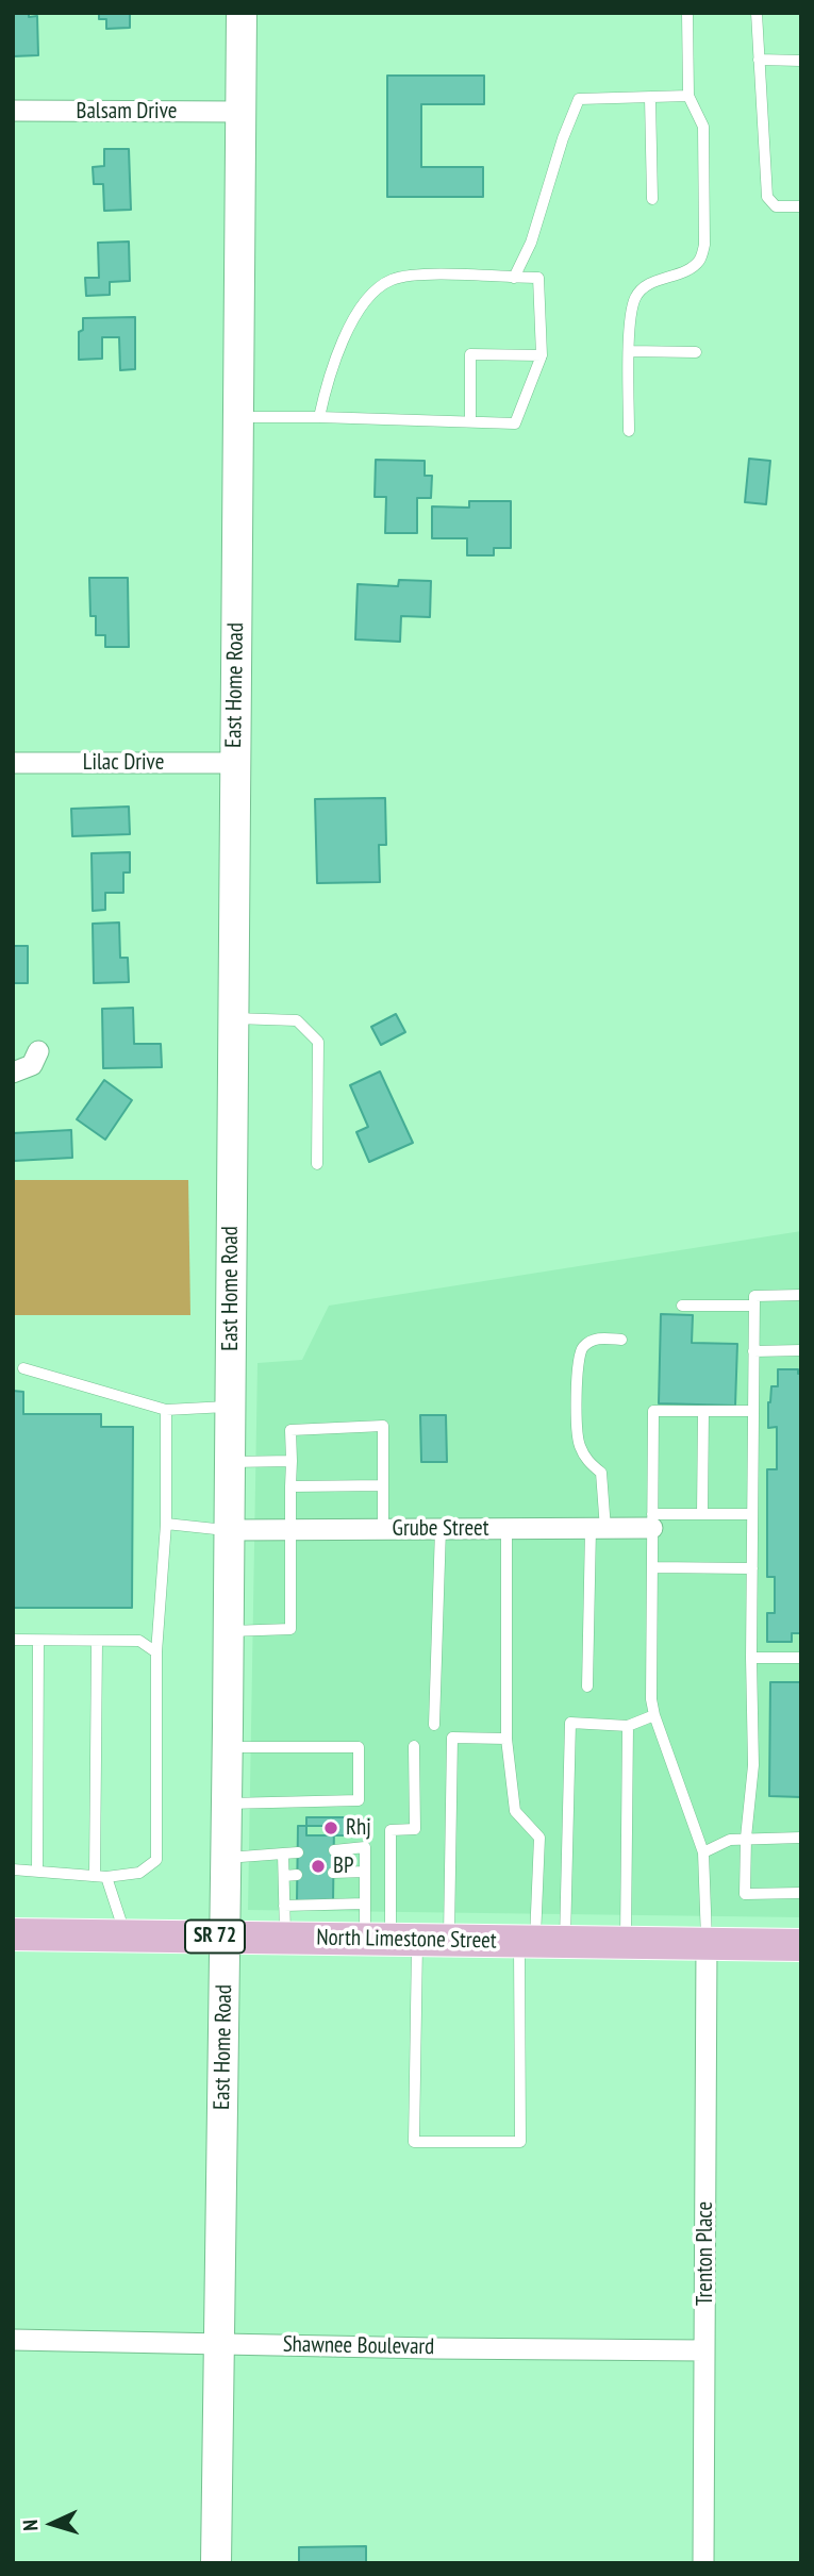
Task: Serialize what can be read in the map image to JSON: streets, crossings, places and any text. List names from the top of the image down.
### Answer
{
  "streets": {
    "main road": ["SR 72", "North Limestone Street"],
    "street": [
      "Balsam Drive",
      "East Home Road",
      "Lilac Drive",
      "Grube Street",
      "Trenton Place",
      "Shawnee Boulevard"
    ]
  },
  "crossings": [
    ["Balsam Drive", "East Home Road"],
    ["East Home Road", "Lilac Drive"],
    ["East Home Road", "Grube Street"],
    ["East Home Road", "North Limestone Street"],
    ["East Home Road", "Shawnee Boulevard"],
    ["North Limestone Street", "Trenton Place"],
    ["Trenton Place", "Shawnee Boulevard"]
  ],
  "places": ["Rhj", "BP"],
  "north": "left"
}
